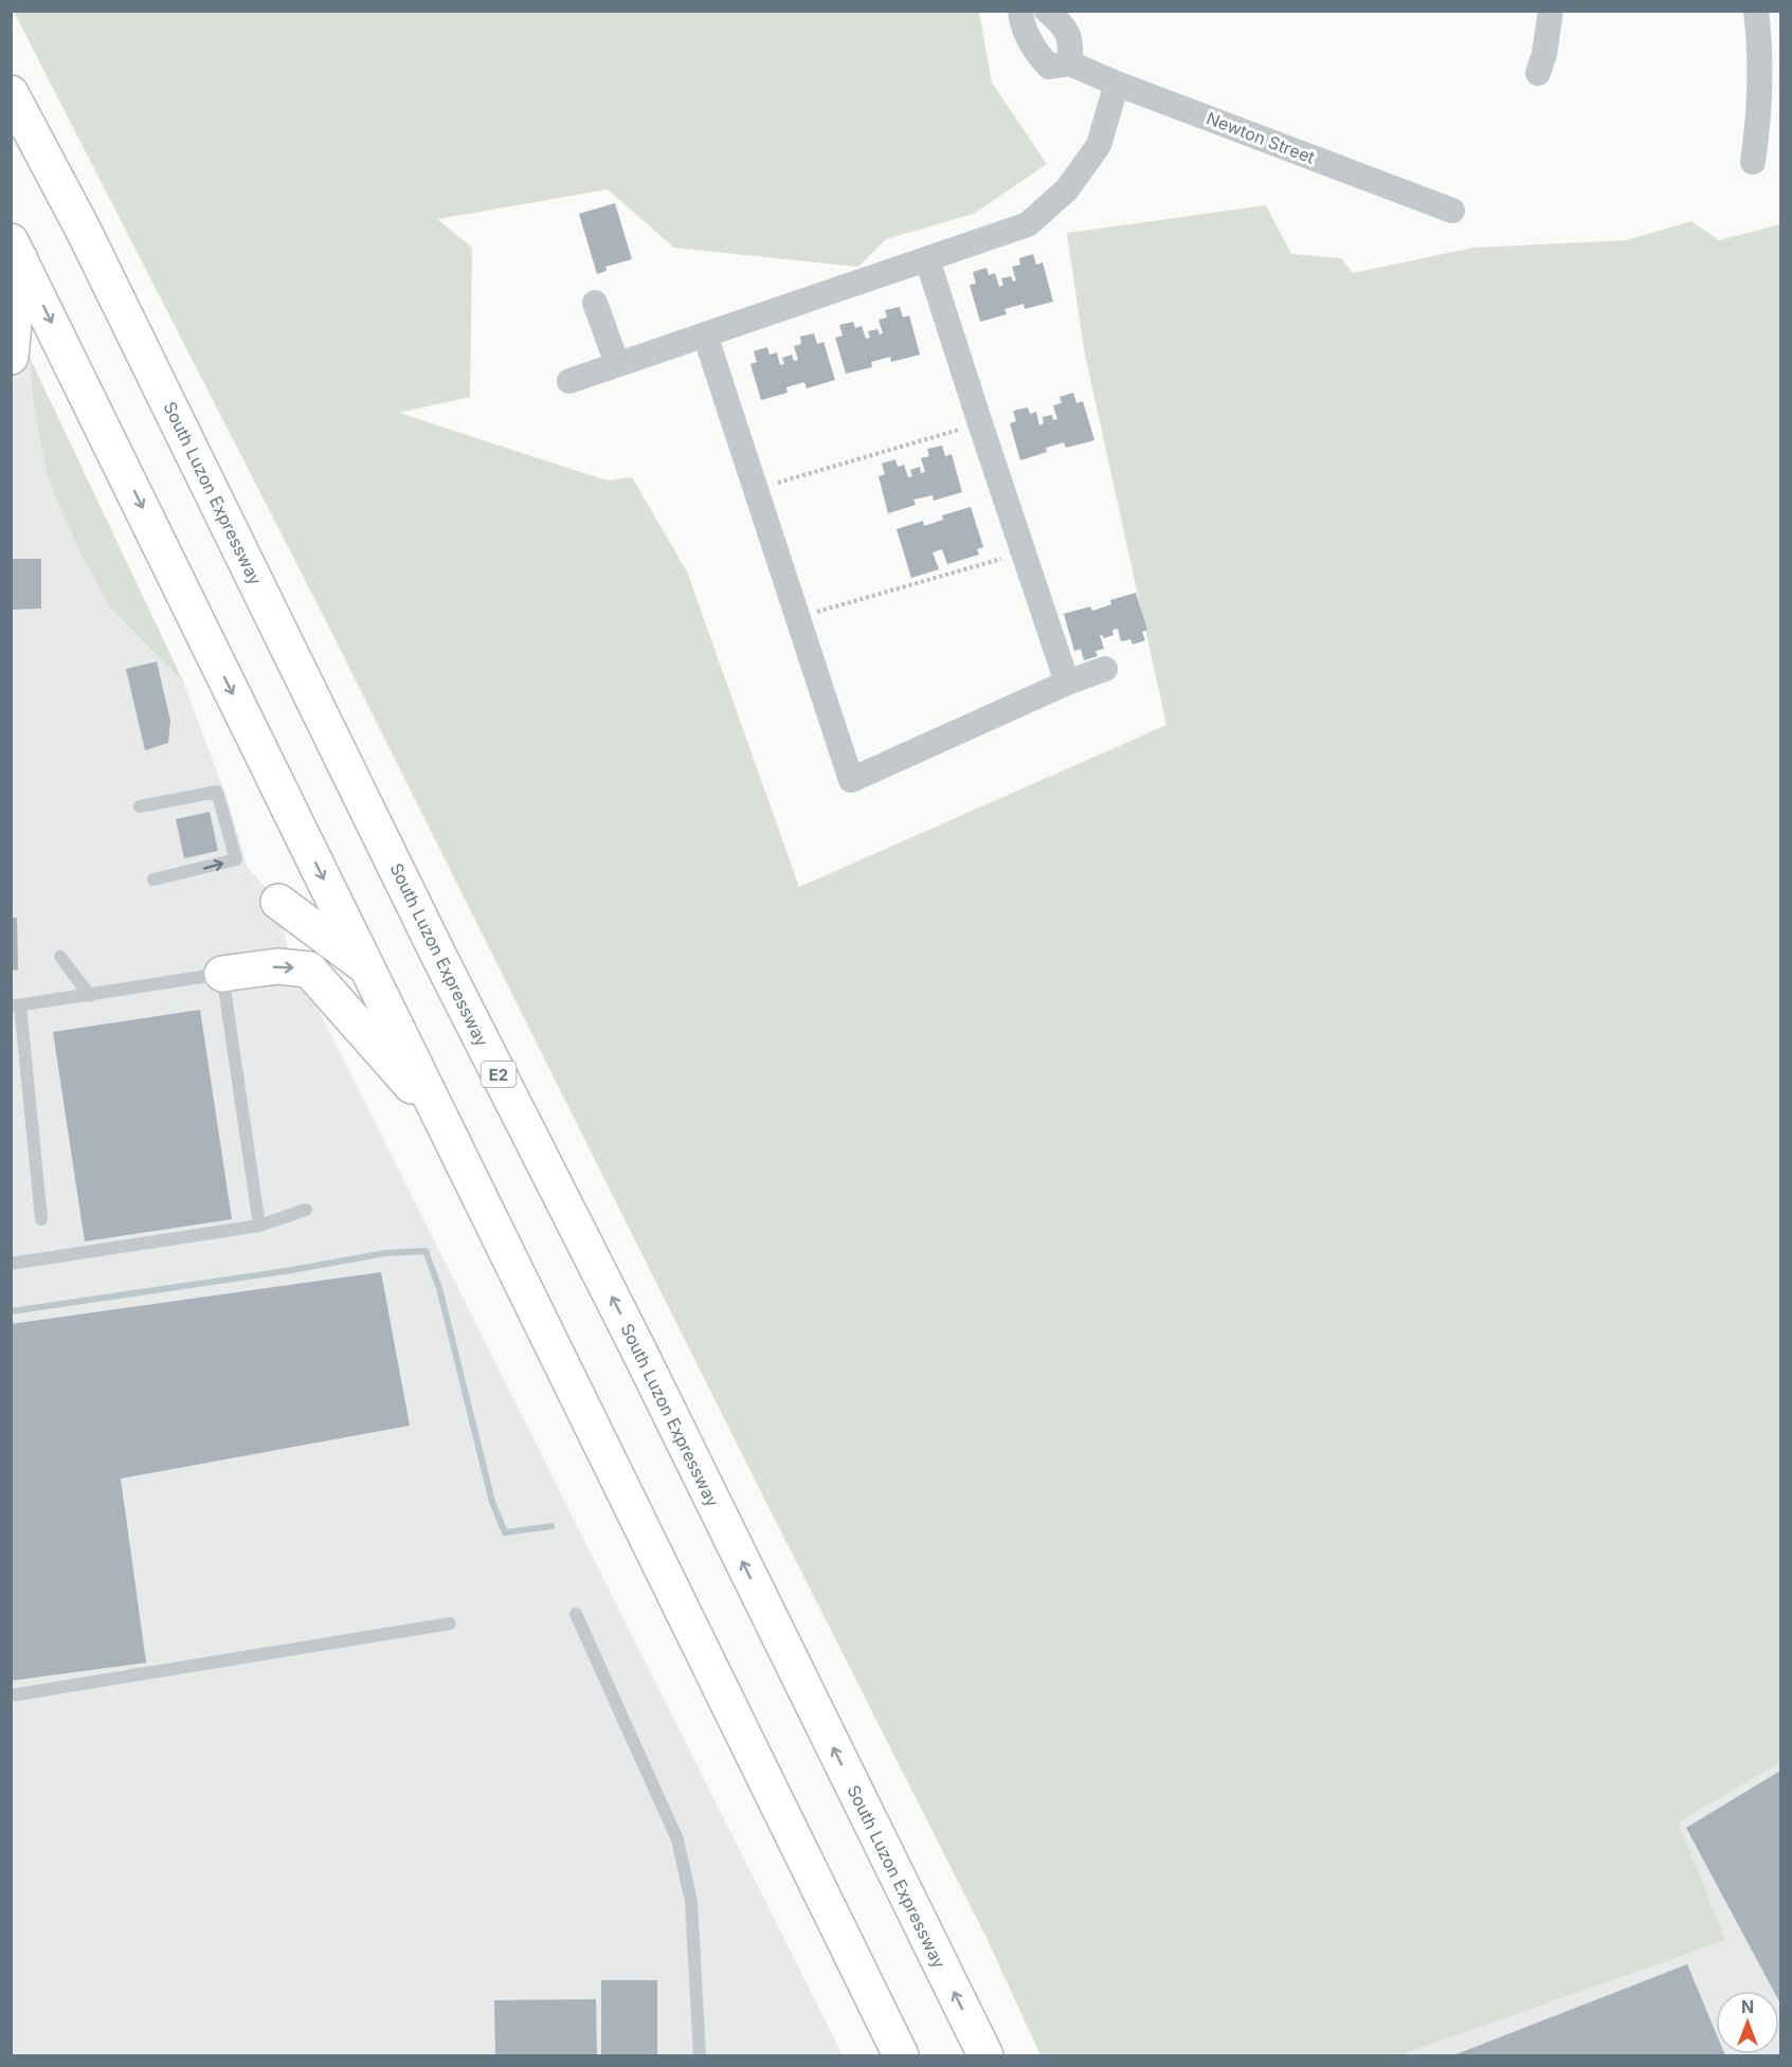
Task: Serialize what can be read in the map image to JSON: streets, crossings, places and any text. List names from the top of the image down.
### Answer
{
  "streets": {
    "highway": ["South Luzon Expressway", "E2"],
    "street": ["Newton Street"]
  },
  "north": "top"
}
